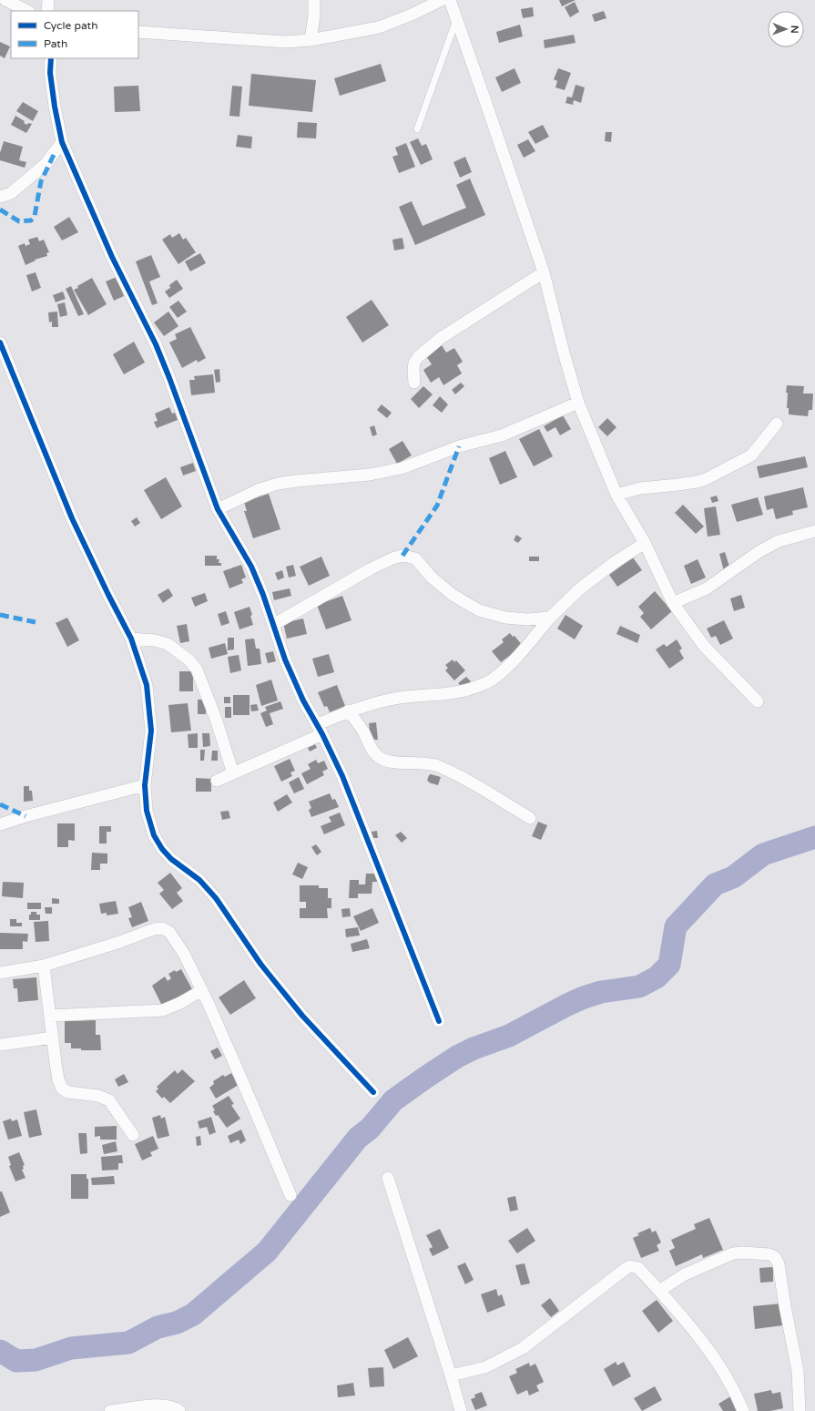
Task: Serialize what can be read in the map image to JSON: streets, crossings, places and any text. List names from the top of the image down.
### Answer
{
  "legend": ["Cycle path", "Path"],
  "north": "right"
}
